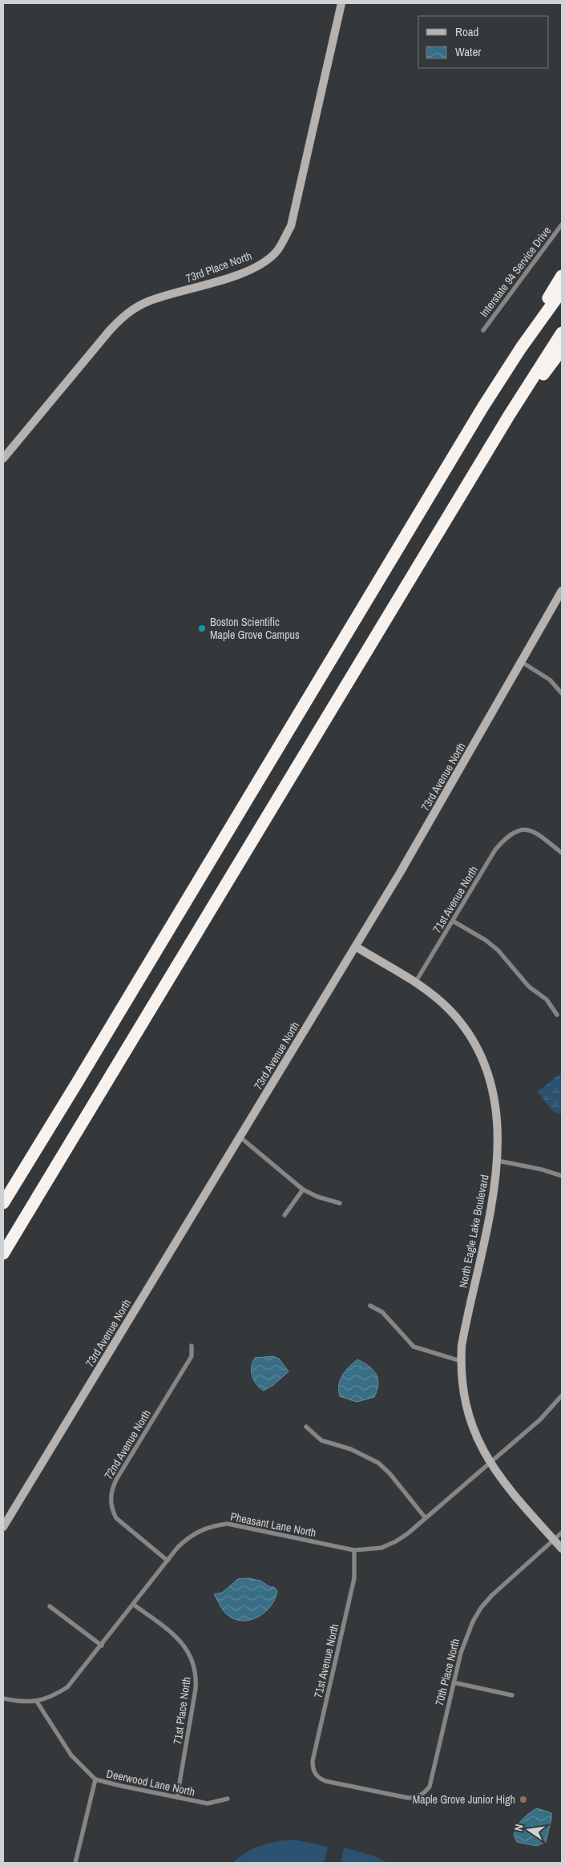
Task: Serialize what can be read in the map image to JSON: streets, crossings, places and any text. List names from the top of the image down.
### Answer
{
  "streets": {
    "street": [
      "73rd Place North",
      "Interstate 94 Service Drive",
      "73rd Avenue North",
      "71st Avenue North",
      "North Eagle Lake Boulevard",
      "72nd Avenue North",
      "Pheasant Lane North",
      "70th Place North",
      "71st Place North",
      "Deerwood Lane North"
    ]
  },
  "crossings": [
    ["73rd Avenue North", "North Eagle Lake Boulevard"],
    ["71st Avenue North", "North Eagle Lake Boulevard"],
    ["71st Avenue North", "Pheasant Lane North"],
    ["71st Avenue North", "70th Place North"],
    ["North Eagle Lake Boulevard", "Pheasant Lane North"],
    ["North Eagle Lake Boulevard", "70th Place North"],
    ["72nd Avenue North", "Pheasant Lane North"],
    ["Pheasant Lane North", "71st Place North"],
    ["Pheasant Lane North", "Deerwood Lane North"],
    ["71st Place North", "Deerwood Lane North"]
  ],
  "places": ["Boston Scientific Maple Grove Campus", "Maple Grove Junior High"],
  "legend": ["Road", "Water"],
  "north": "left"
}
